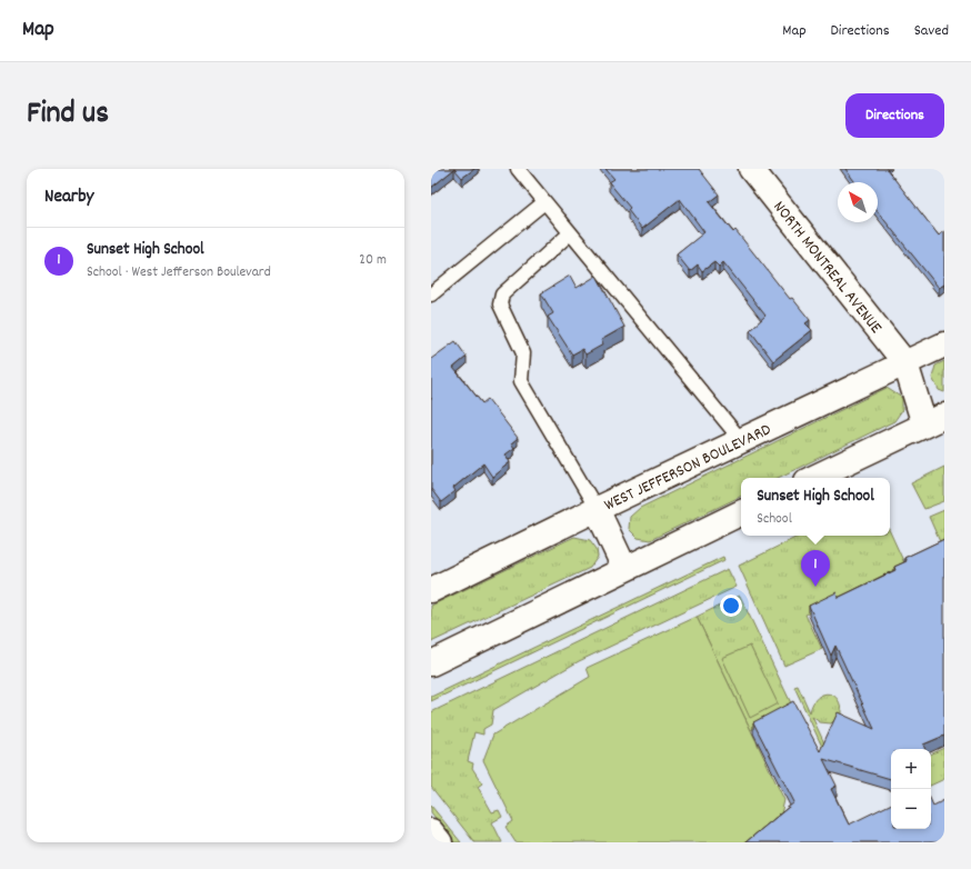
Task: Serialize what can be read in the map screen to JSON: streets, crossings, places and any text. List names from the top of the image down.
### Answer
{
  "streets": {
    "main road": ["NORTH MONTREAL AVENUE", "WEST JEFFERSON BOULEVARD"]
  },
  "crossings": [
    ["NORTH MONTREAL AVENUE", "WEST JEFFERSON BOULEVARD"]
  ],
  "north": "top left",
  "page": {
    "header": "Map",
    "nav": ["Map", "Directions", "Saved"],
    "title": "Find us",
    "buttons": "Directions",
    "heading": "Nearby",
    "list": [
      {
        "mark": "1",
        "name": "Sunset High School",
        "note": "School · West Jefferson Boulevard",
        "value": "20 m"
      }
    ],
    "popup": ["Sunset High School", "School"],
    "pins": "1",
    "map_buttons": ["+", "−"]
  }
}
